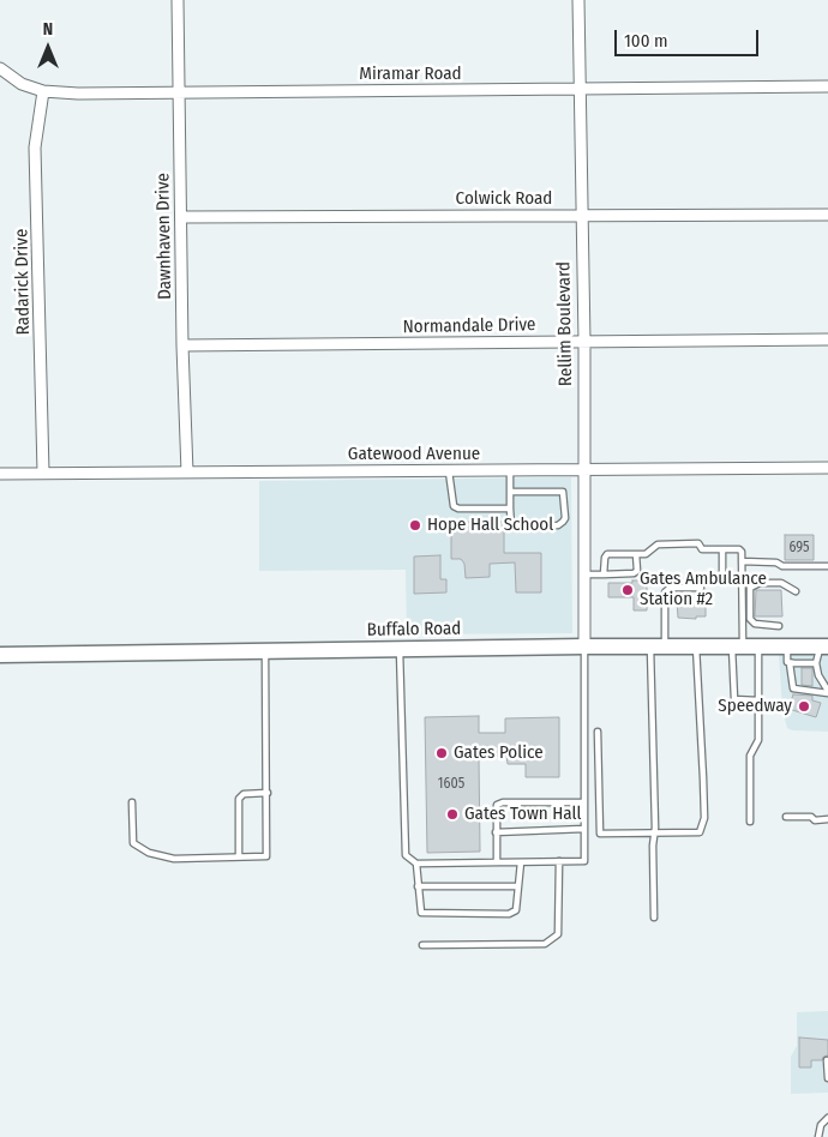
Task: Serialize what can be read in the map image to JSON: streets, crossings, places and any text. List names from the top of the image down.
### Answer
{
  "streets": {
    "main road": ["Buffalo Road"],
    "street": [
      "Miramar Road",
      "Colwick Road",
      "Dawnhaven Drive",
      "Radarick Drive",
      "Rellim Boulevard",
      "Normandale Drive",
      "Gatewood Avenue"
    ]
  },
  "crossings": [
    ["Miramar Road", "Dawnhaven Drive"],
    ["Miramar Road", "Radarick Drive"],
    ["Miramar Road", "Rellim Boulevard"],
    ["Colwick Road", "Dawnhaven Drive"],
    ["Colwick Road", "Rellim Boulevard"],
    ["Dawnhaven Drive", "Normandale Drive"],
    ["Dawnhaven Drive", "Gatewood Avenue"],
    ["Radarick Drive", "Gatewood Avenue"],
    ["Rellim Boulevard", "Normandale Drive"],
    ["Rellim Boulevard", "Gatewood Avenue"],
    ["Rellim Boulevard", "Buffalo Road"]
  ],
  "places": [
    "Hope Hall School",
    "Gates Ambulance Station #2",
    "Speedway",
    "Gates Police",
    "Gates Town Hall"
  ],
  "house_numbers": ["695", "1605"],
  "scale_bar": "100 m",
  "north": "top"
}
